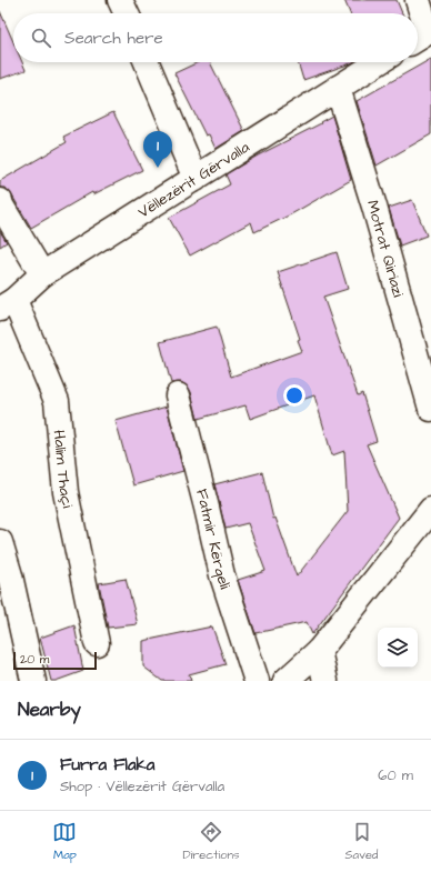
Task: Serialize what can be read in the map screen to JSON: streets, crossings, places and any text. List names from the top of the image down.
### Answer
{
  "streets": {
    "street": [
      "Vëllezërit Gërvalla",
      "Motrat Qiriazi",
      "Halim Thaçi",
      "Fatmir Kërqeli"
    ]
  },
  "crossings": [
    ["Vëllezërit Gërvalla", "Motrat Qiriazi"],
    ["Vëllezërit Gërvalla", "Halim Thaçi"]
  ],
  "scale_bar": "20 m",
  "page": {
    "search": "Search here",
    "pins": "1",
    "scale": "20 m",
    "heading": "Nearby",
    "list": [
      {
        "mark": "1",
        "name": "Furra Flaka",
        "note": "Shop · Vëllezërit Gërvalla",
        "value": "60 m"
      }
    ],
    "nav": ["Map", "Directions", "Saved"]
  }
}
